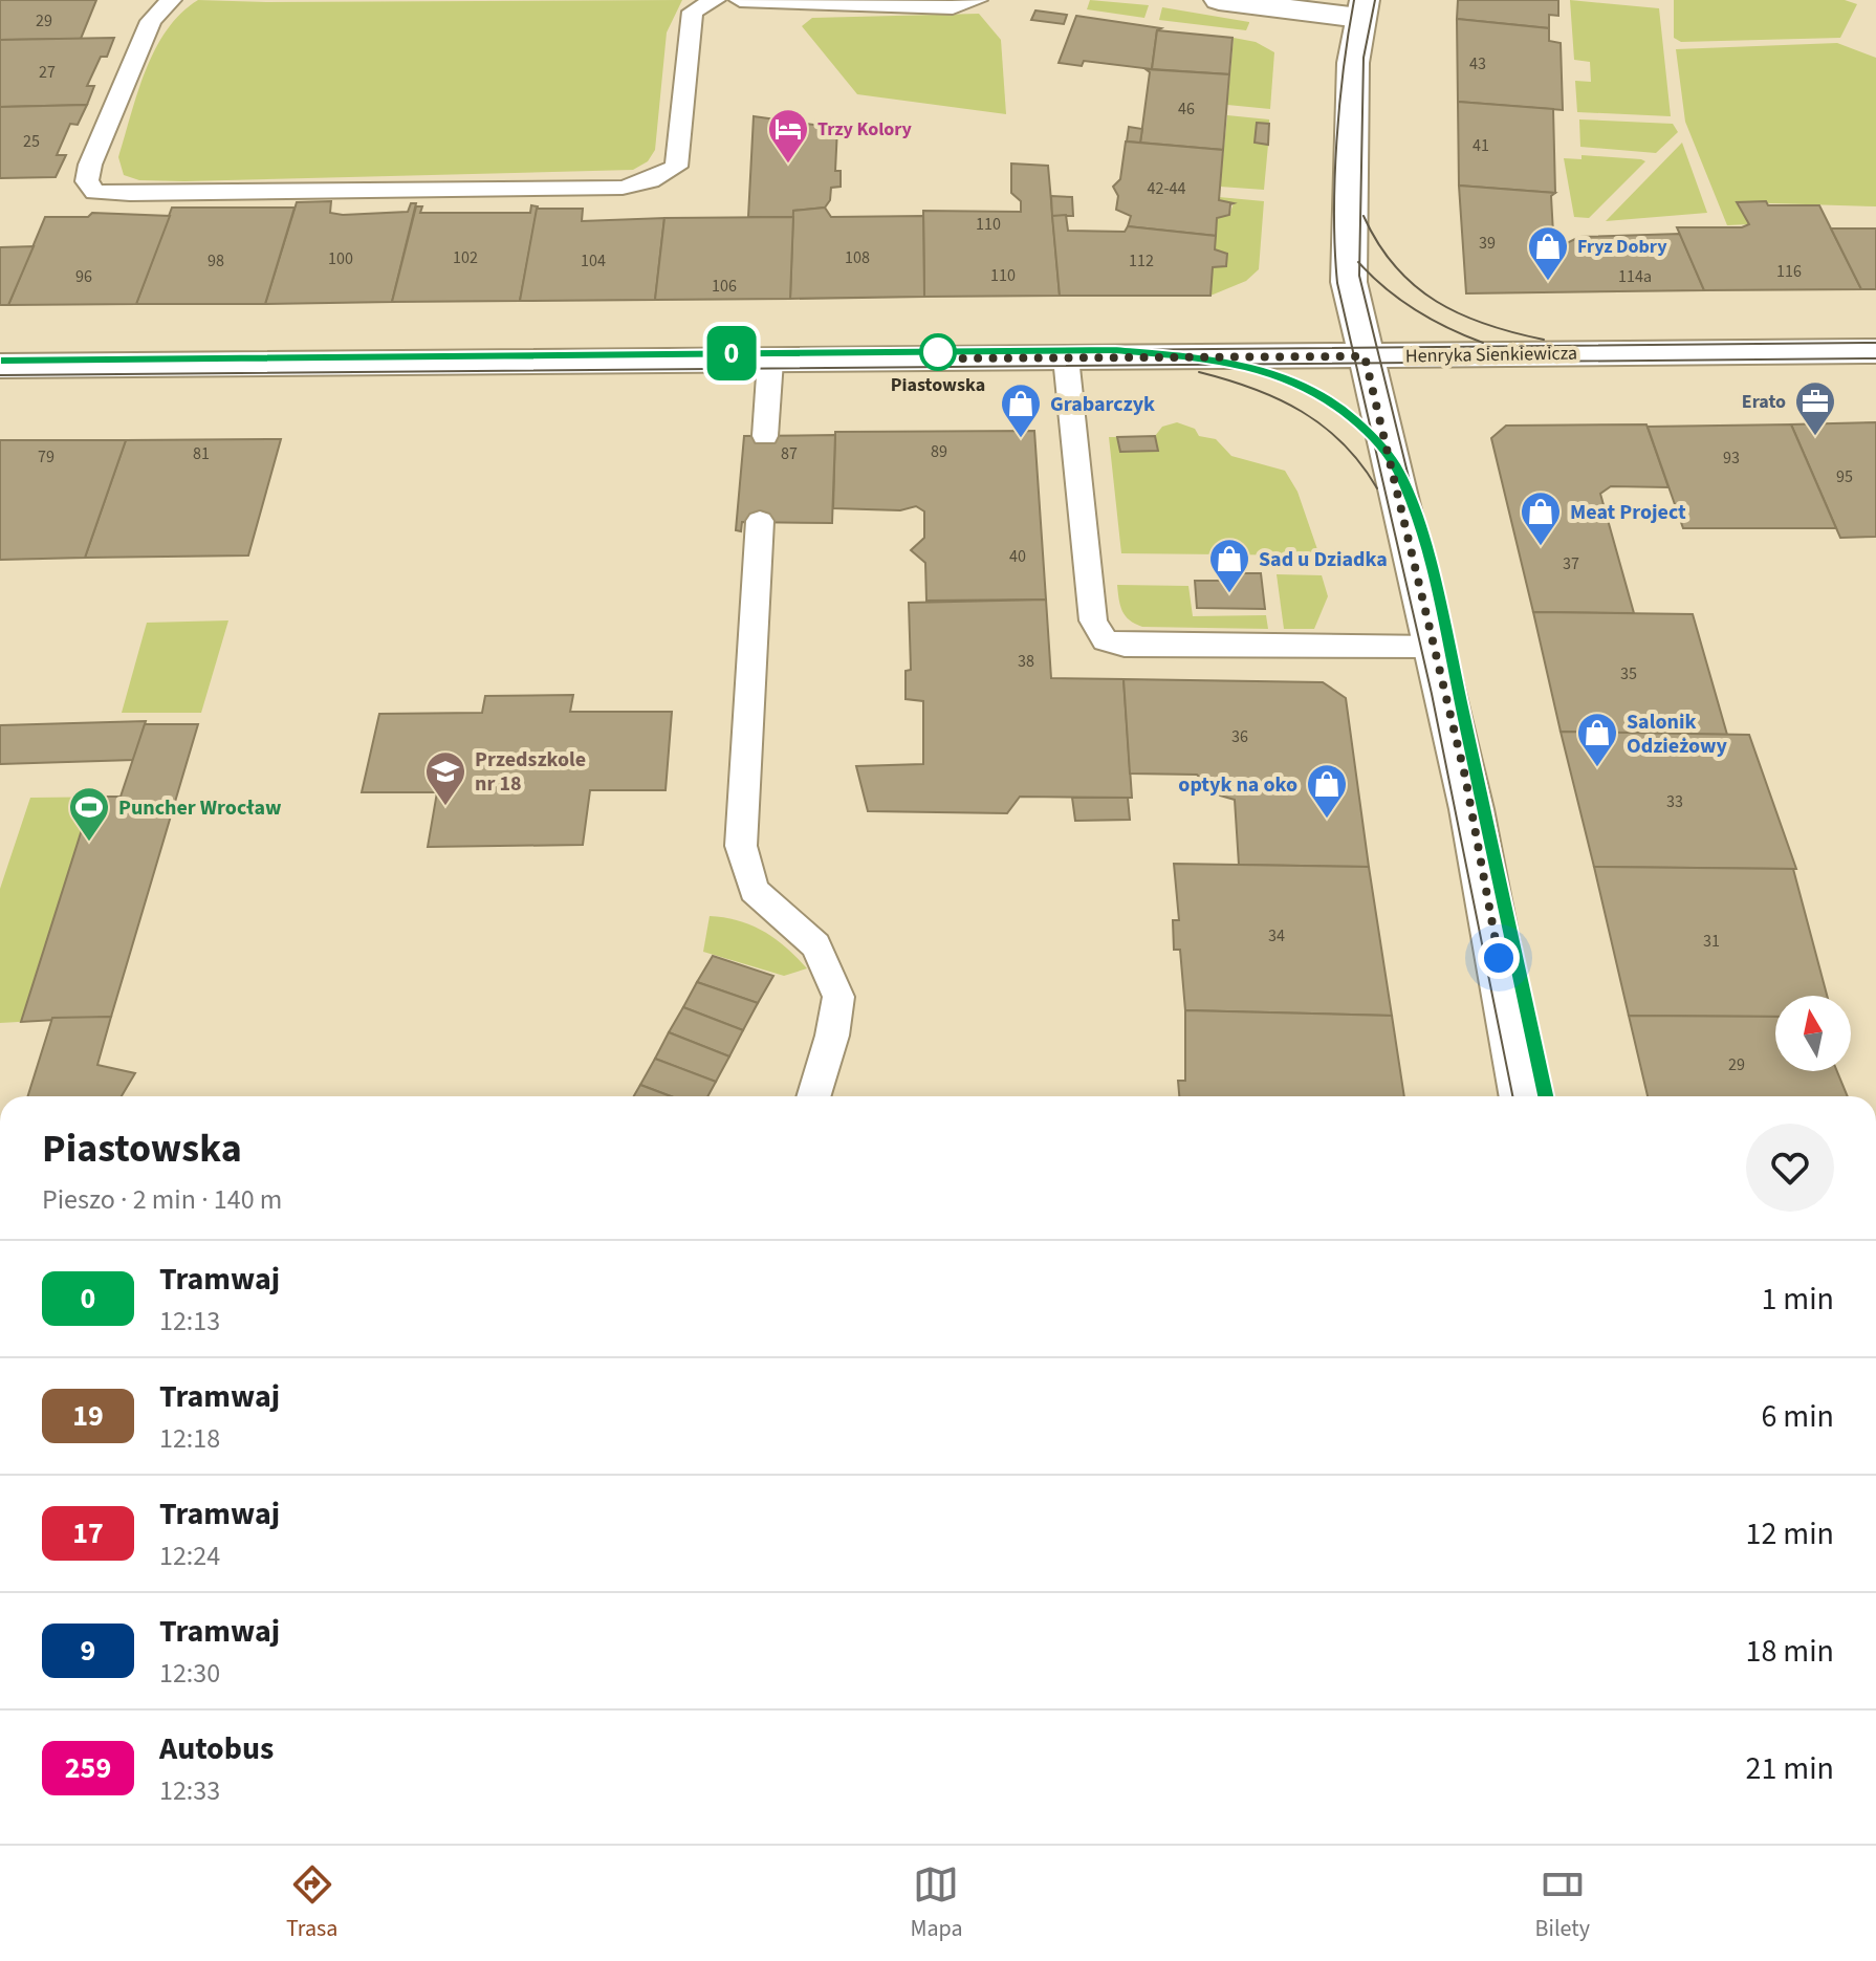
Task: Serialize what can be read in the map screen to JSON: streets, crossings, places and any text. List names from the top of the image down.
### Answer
{
  "streets": {
    "street": ["Henryka Sienkiewicza"]
  },
  "places": {
    "hotel": ["Trzy Kolory"],
    "shop": [
      "Fryz Dobry",
      "Grabarczyk",
      "Meat Project",
      "Sad u Dziadka",
      "Salonik Odzieżowy",
      "optyk na oko"
    ],
    "other": ["Piastowska"],
    "office": ["Erato"],
    "school or university": ["Przedszkole nr 18"],
    "sports": ["Puncher Wrocław"]
  },
  "lines": ["tram line 0"],
  "house_numbers": [
    "29",
    "43",
    "27",
    "46",
    "25",
    "41",
    "42-44",
    "110",
    "39",
    "102",
    "108",
    "100",
    "98",
    "104",
    "112",
    "116",
    "110",
    "96",
    "114a",
    "106",
    "89",
    "81",
    "87",
    "79",
    "93",
    "95",
    "40",
    "37",
    "38",
    "35",
    "36",
    "33",
    "34",
    "31",
    "29"
  ],
  "north": "top",
  "page": {
    "on_map": "0",
    "heading": ["Piastowska", "Pieszo · 2 min · 140 m"],
    "list": [
      {
        "mark": "0",
        "name": "Tramwaj",
        "note": "12:13",
        "value": "1 min"
      },
      {
        "mark": "19",
        "name": "Tramwaj",
        "note": "12:18",
        "value": "6 min"
      },
      {
        "mark": "17",
        "name": "Tramwaj",
        "note": "12:24",
        "value": "12 min"
      },
      {
        "mark": "9",
        "name": "Tramwaj",
        "note": "12:30",
        "value": "18 min"
      },
      {
        "mark": "259",
        "name": "Autobus",
        "note": "12:33",
        "value": "21 min"
      }
    ],
    "tabs": ["Trasa", "Mapa", "Bilety"]
  }
}
